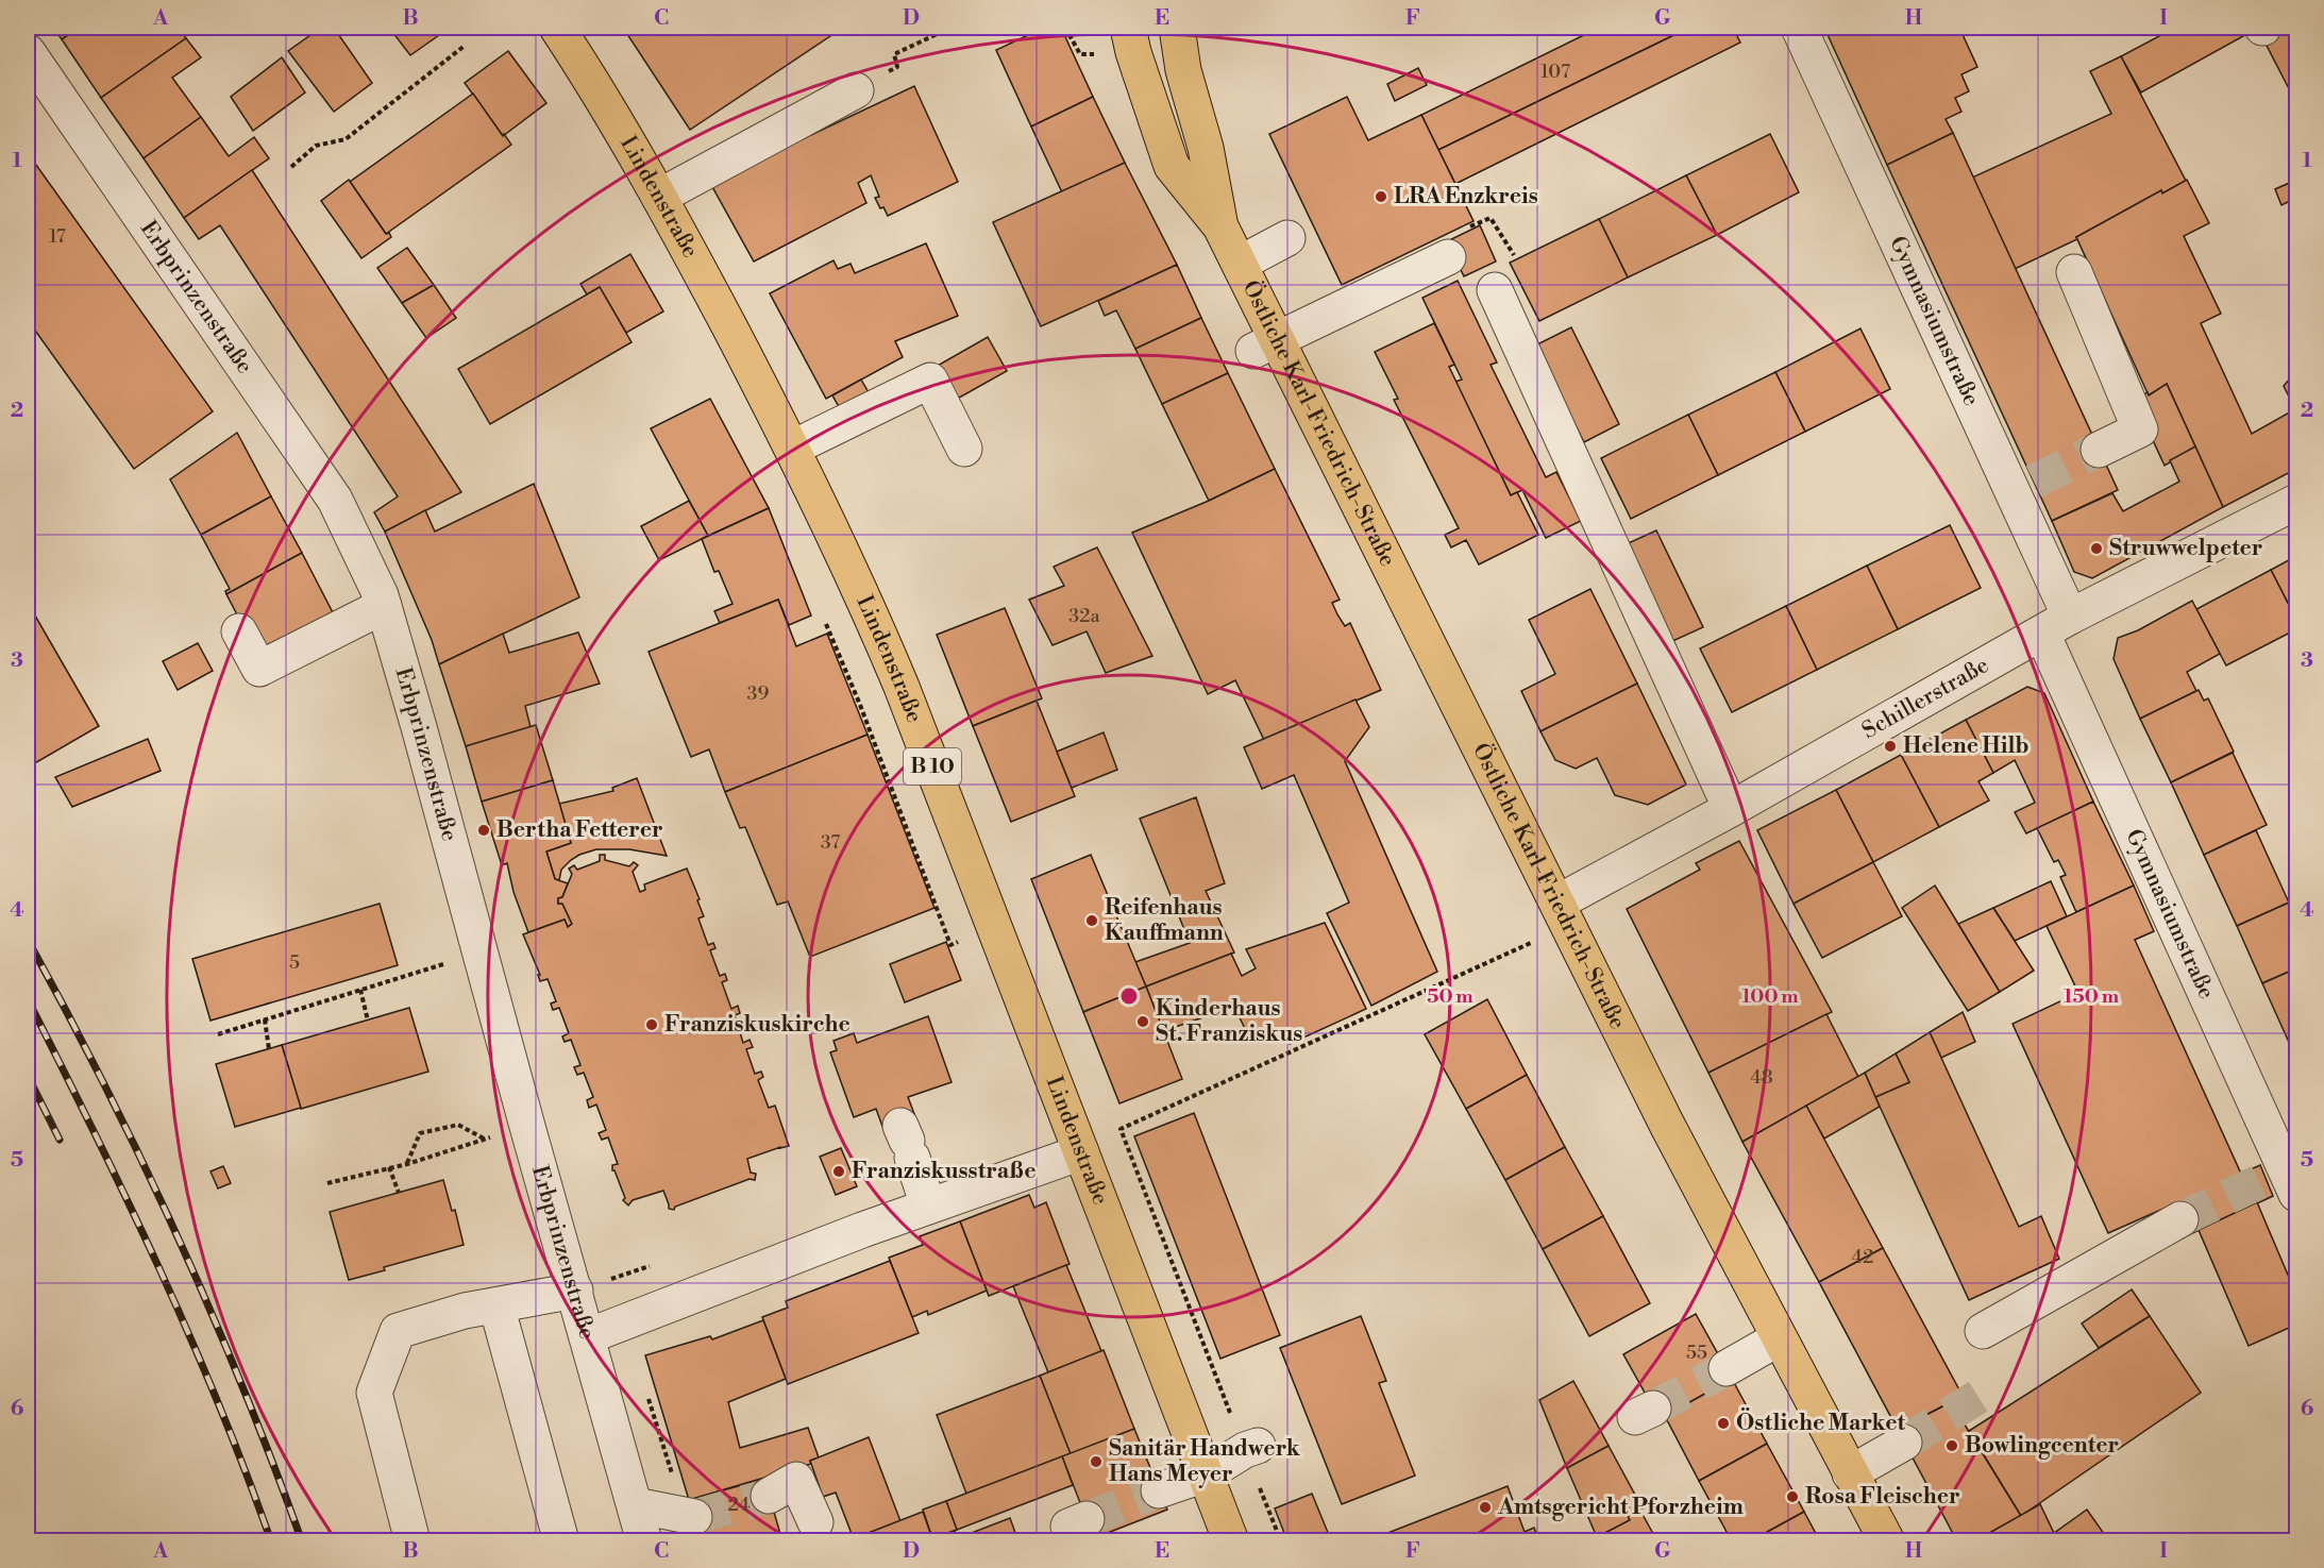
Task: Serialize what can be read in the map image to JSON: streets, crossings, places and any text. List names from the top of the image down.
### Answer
{
  "streets": {
    "main road": ["Lindenstraße", "Östliche Karl-Friedrich-Straße", "B 10"],
    "street": ["Erbprinzenstraße", "Gymnasiumstraße", "Schillerstraße"]
  },
  "crossings": [
    ["Gymnasiumstraße", "Schillerstraße"],
    ["Östliche Karl-Friedrich-Straße", "Schillerstraße"]
  ],
  "places": [
    "LRA Enzkreis",
    "Struwwelpeter",
    "Helene Hilb",
    "Bertha Fetterer",
    "Reifenhaus Kauffmann",
    "Kinderhaus St. Franziskus",
    "Franziskuskirche",
    "Franziskusstraße",
    "Östliche Market",
    "Bowlingcenter",
    "Sanitär Handwerk Hans Meyer",
    "Rosa Fleischer",
    "Amtsgericht Pforzheim"
  ],
  "house_numbers": [
    "107",
    "17",
    "32a",
    "39",
    "37",
    "5",
    "48",
    "42",
    "55",
    "24"
  ],
  "grid": {
    "columns": [
      "A",
      "B",
      "C",
      "D",
      "E",
      "F",
      "G",
      "H",
      "I"
    ],
    "rows": [
      "1",
      "2",
      "3",
      "4",
      "5",
      "6"
    ]
  },
  "rings": ["50 m", "100 m", "150 m"]
}
